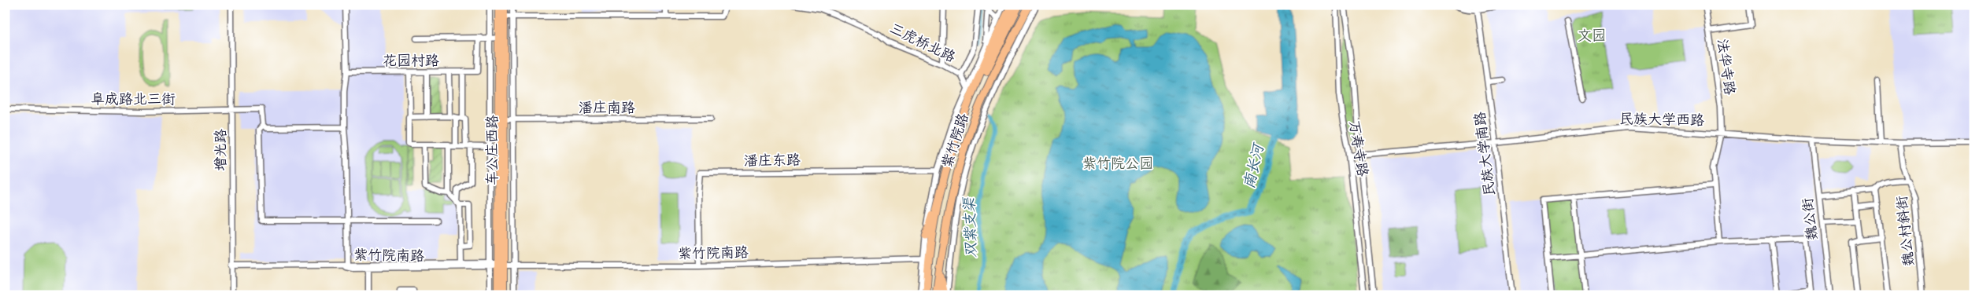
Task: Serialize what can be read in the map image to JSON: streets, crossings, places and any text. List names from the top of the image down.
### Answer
{
  "streets": {
    "highway": ["紫竹院路"],
    "main road": ["车公庄西路"],
    "street": [
      "三虎桥北路",
      "花园村路",
      "法华寺路",
      "阜成路北三街",
      "潘庄南路",
      "民族大学西路",
      "万寿寺路",
      "增光路",
      "民族大学南路",
      "潘庄东路",
      "魏公街",
      "魏公村斜街",
      "紫竹院南路"
    ]
  },
  "crossings": [
    ["三虎桥北路", "紫竹院路"],
    ["法华寺路", "民族大学西路"],
    ["阜成路北三街", "增光路"],
    ["潘庄南路", "车公庄西路"],
    ["民族大学西路", "万寿寺路"],
    ["民族大学西路", "民族大学南路"],
    ["民族大学西路", "魏公街"],
    ["民族大学西路", "魏公村斜街"],
    ["紫竹院路", "潘庄东路"],
    ["紫竹院路", "紫竹院南路"],
    ["增光路", "紫竹院南路"],
    ["车公庄西路", "紫竹院南路"],
    ["潘庄东路", "紫竹院南路"]
  ],
  "water": ["南长河", "双紫支渠"],
  "parks": ["文园", "紫竹院公园"]
}
